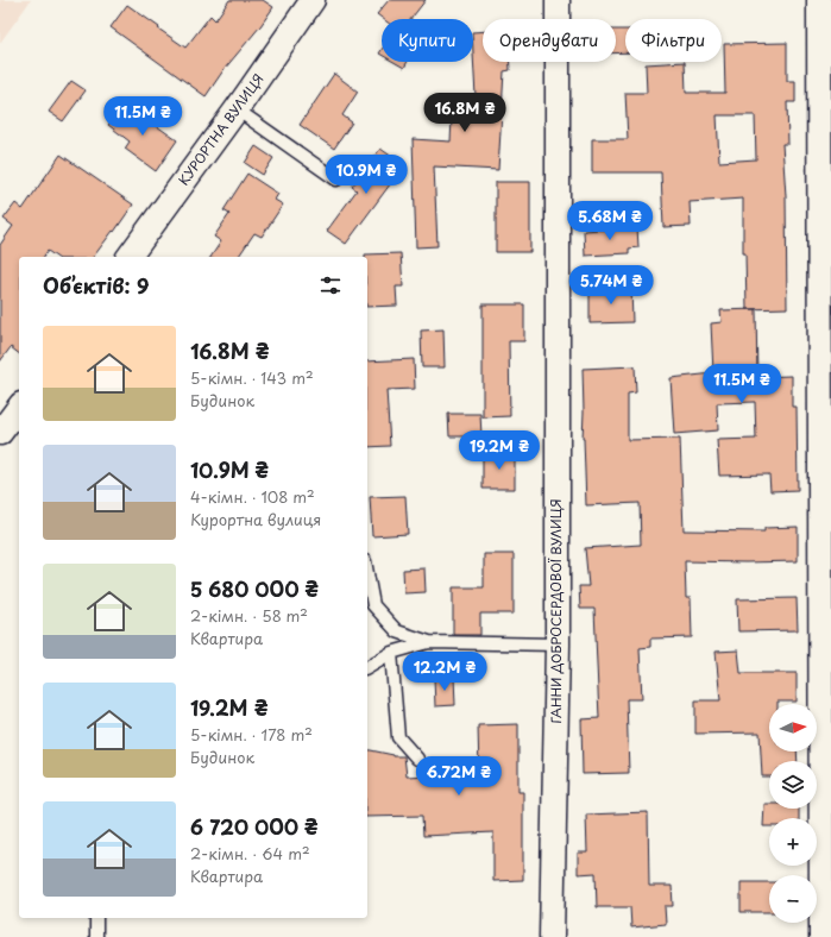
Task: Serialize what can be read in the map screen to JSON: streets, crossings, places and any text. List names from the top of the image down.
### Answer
{
  "streets": {
    "street": ["КУРОРТНА ВУЛИЦЯ", "ГАННИ ДОБРОСЕРДОВОЇ ВУЛИЦЯ"]
  },
  "north": "right",
  "page": {
    "chip": ["Купити", "Орендувати", "Фільтри"],
    "price": [
      "16.8M ₴",
      "11.5M ₴",
      "10.9M ₴",
      "5.68M ₴",
      "5.74M ₴",
      "11.5M ₴",
      "19.2M ₴",
      "12.2M ₴",
      "6.72M ₴"
    ],
    "heading": "Об’єктів: 9",
    "list": [
      {
        "name": "16.8M ₴",
        "note": "5-кімн. · 143 m² · Будинок"
      },
      {
        "name": "10.9M ₴",
        "note": "4-кімн. · 108 m² · Курортна вулиця"
      },
      {
        "name": "5 680 000 ₴",
        "note": "2-кімн. · 58 m² · Квартира"
      },
      {
        "name": "19.2M ₴",
        "note": "5-кімн. · 178 m² · Будинок"
      },
      {
        "name": "6 720 000 ₴",
        "note": "2-кімн. · 64 m² · Квартира"
      }
    ],
    "map_buttons": ["+", "−"]
  }
}
